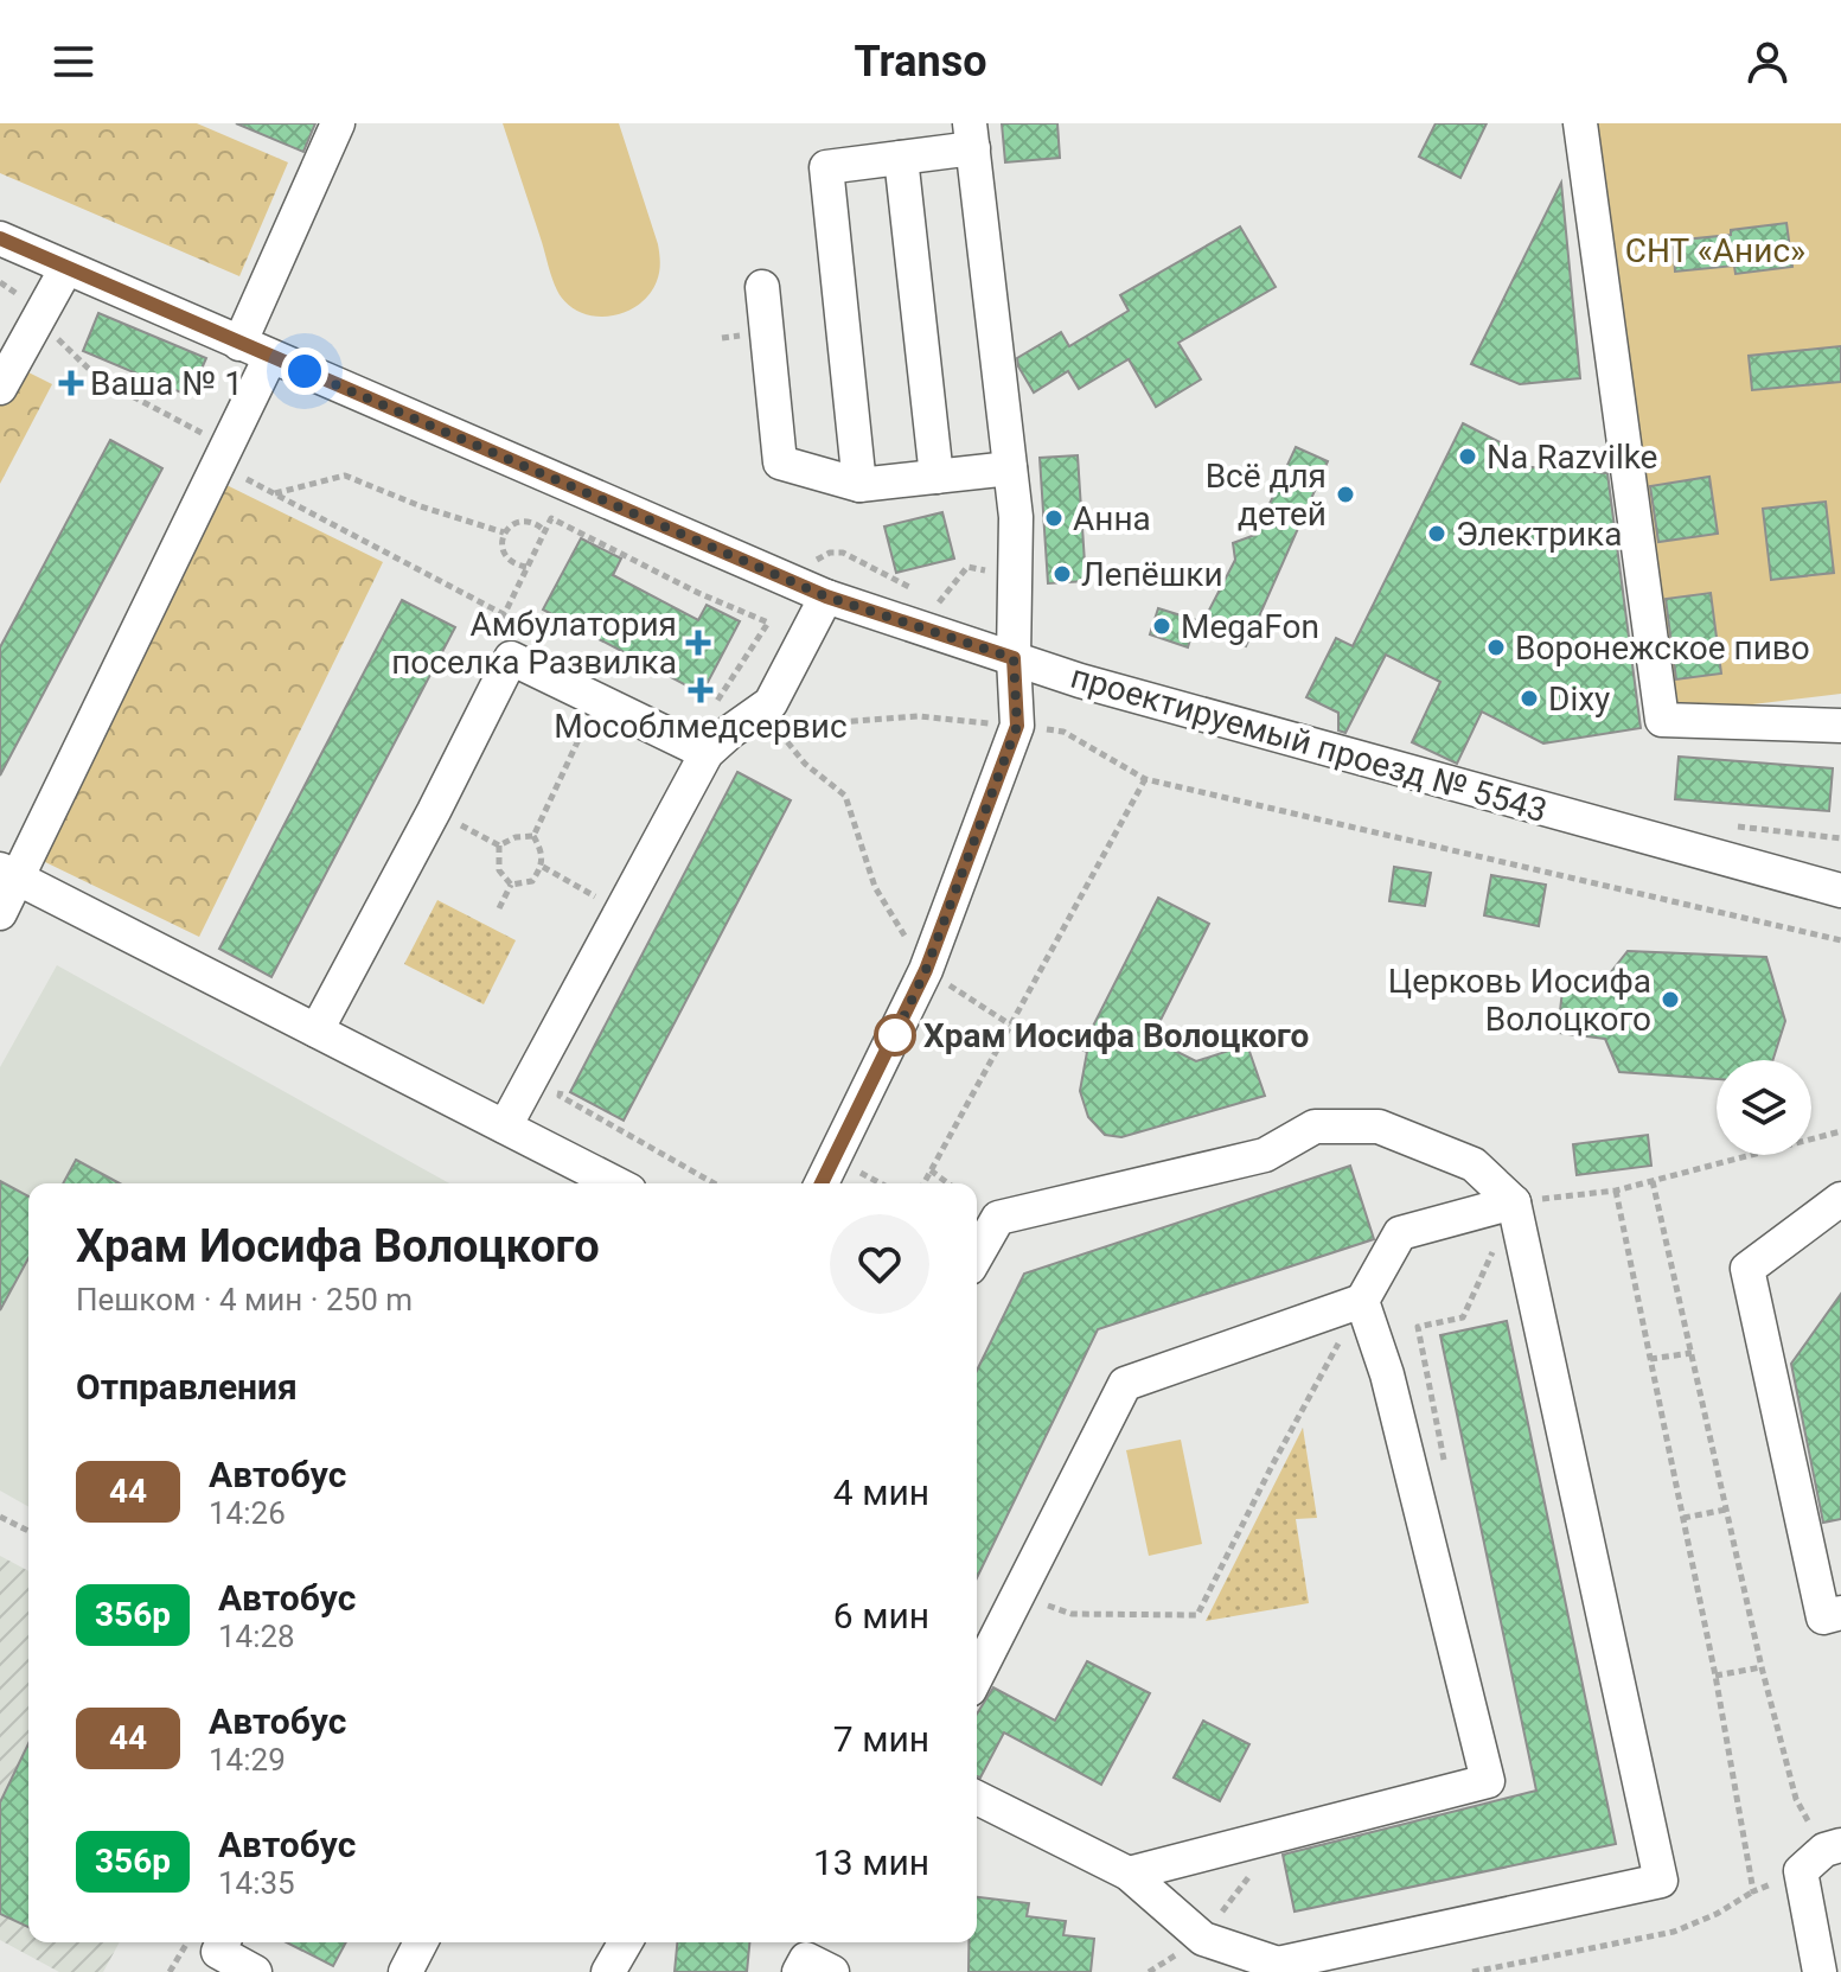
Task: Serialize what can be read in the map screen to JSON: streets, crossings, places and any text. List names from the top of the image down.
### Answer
{
  "streets": {
    "street": ["проектируемый проезд № 5543"]
  },
  "parks": ["СНТ «Анис»"],
  "places": {
    "health": ["Ваша № 1", "Амбулатория поселка Развилка", "Мособлмедсервис"],
    "other": [
      "Na Razvilke",
      "Всё для детей",
      "Анна",
      "Электрика",
      "Лепёшки",
      "MegaFon",
      "Воронежское пиво",
      "Dixy",
      "Церковь Иосифа Волоцкого",
      "Храм Иосифа Волоцкого"
    ]
  },
  "lines": ["bus line 44"],
  "page": {
    "header": "Transo",
    "heading": [
      ["Храм Иосифа Волоцкого", "Пешком · 4 мин · 250 m"],
      "Отправления"
    ],
    "list": [
      {
        "mark": "44",
        "name": "Автобус",
        "note": "14:26",
        "value": "4 мин"
      },
      {
        "mark": "356р",
        "name": "Автобус",
        "note": "14:28",
        "value": "6 мин"
      },
      {
        "mark": "44",
        "name": "Автобус",
        "note": "14:29",
        "value": "7 мин"
      },
      {
        "mark": "356р",
        "name": "Автобус",
        "note": "14:35",
        "value": "13 мин"
      }
    ]
  }
}
